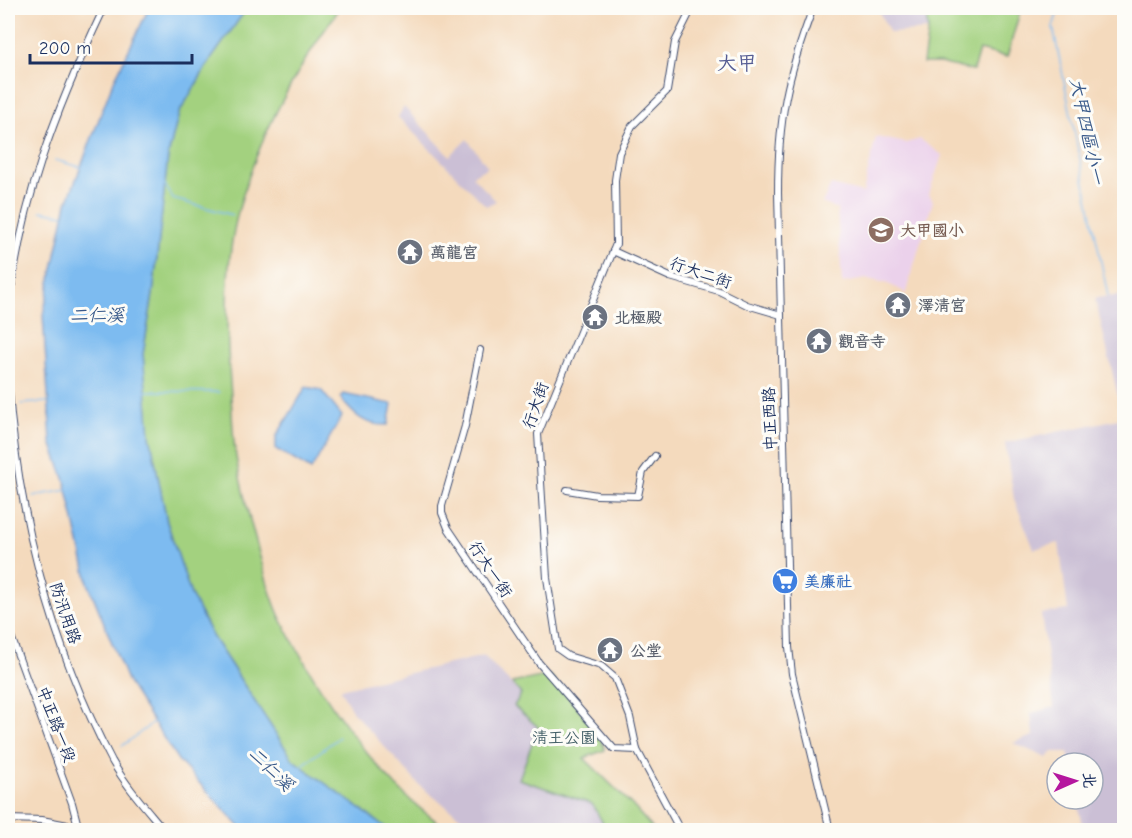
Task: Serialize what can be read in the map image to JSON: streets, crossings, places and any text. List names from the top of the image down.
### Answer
{
  "streets": {
    "street": [
      "行大二街",
      "行大街",
      "中正西路",
      "行大一街",
      "防汛用路",
      "中正路一段"
    ]
  },
  "crossings": [
    ["行大二街", "行大街"],
    ["行大二街", "中正西路"],
    ["行大街", "行大一街"]
  ],
  "districts": ["大甲"],
  "water": ["大甲四區小一", "二仁溪"],
  "parks": ["清王公園"],
  "places": {
    "school or university": ["大甲國小"],
    "temple": [
      "萬龍宮",
      "澤清宮",
      "北極殿",
      "觀音寺",
      "公堂"
    ],
    "supermarket": ["美廉社"]
  },
  "scale_bar": "200 m",
  "north": "right"
}
